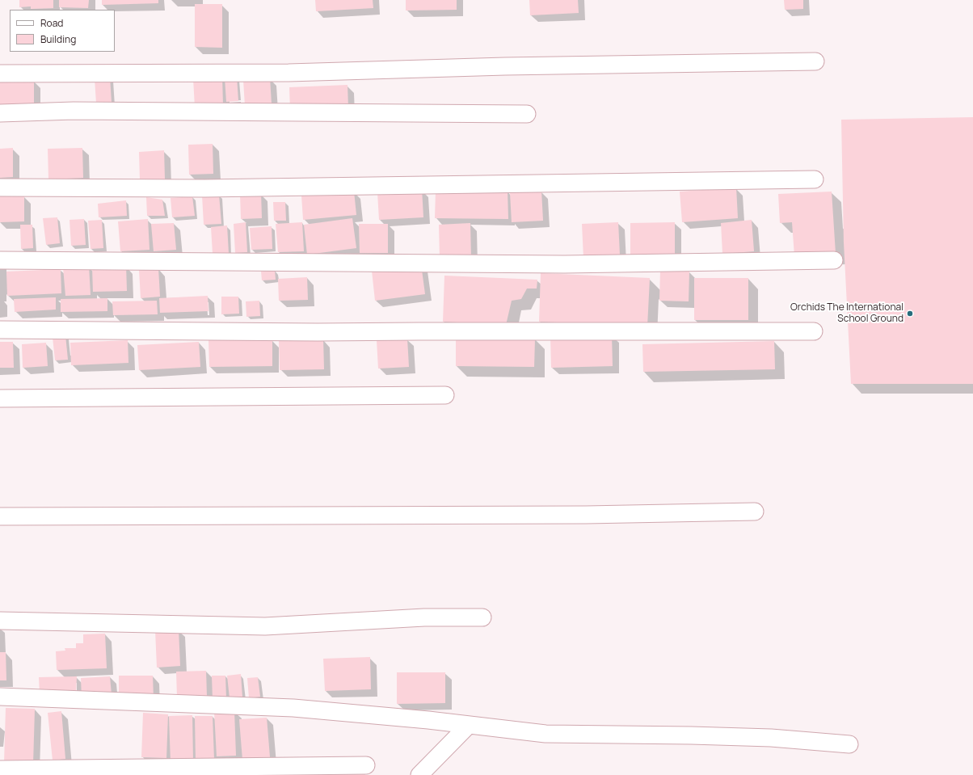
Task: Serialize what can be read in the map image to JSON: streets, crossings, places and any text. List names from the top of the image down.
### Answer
{
  "places": ["Orchids The International School Ground"],
  "legend": ["Road", "Building"]
}
